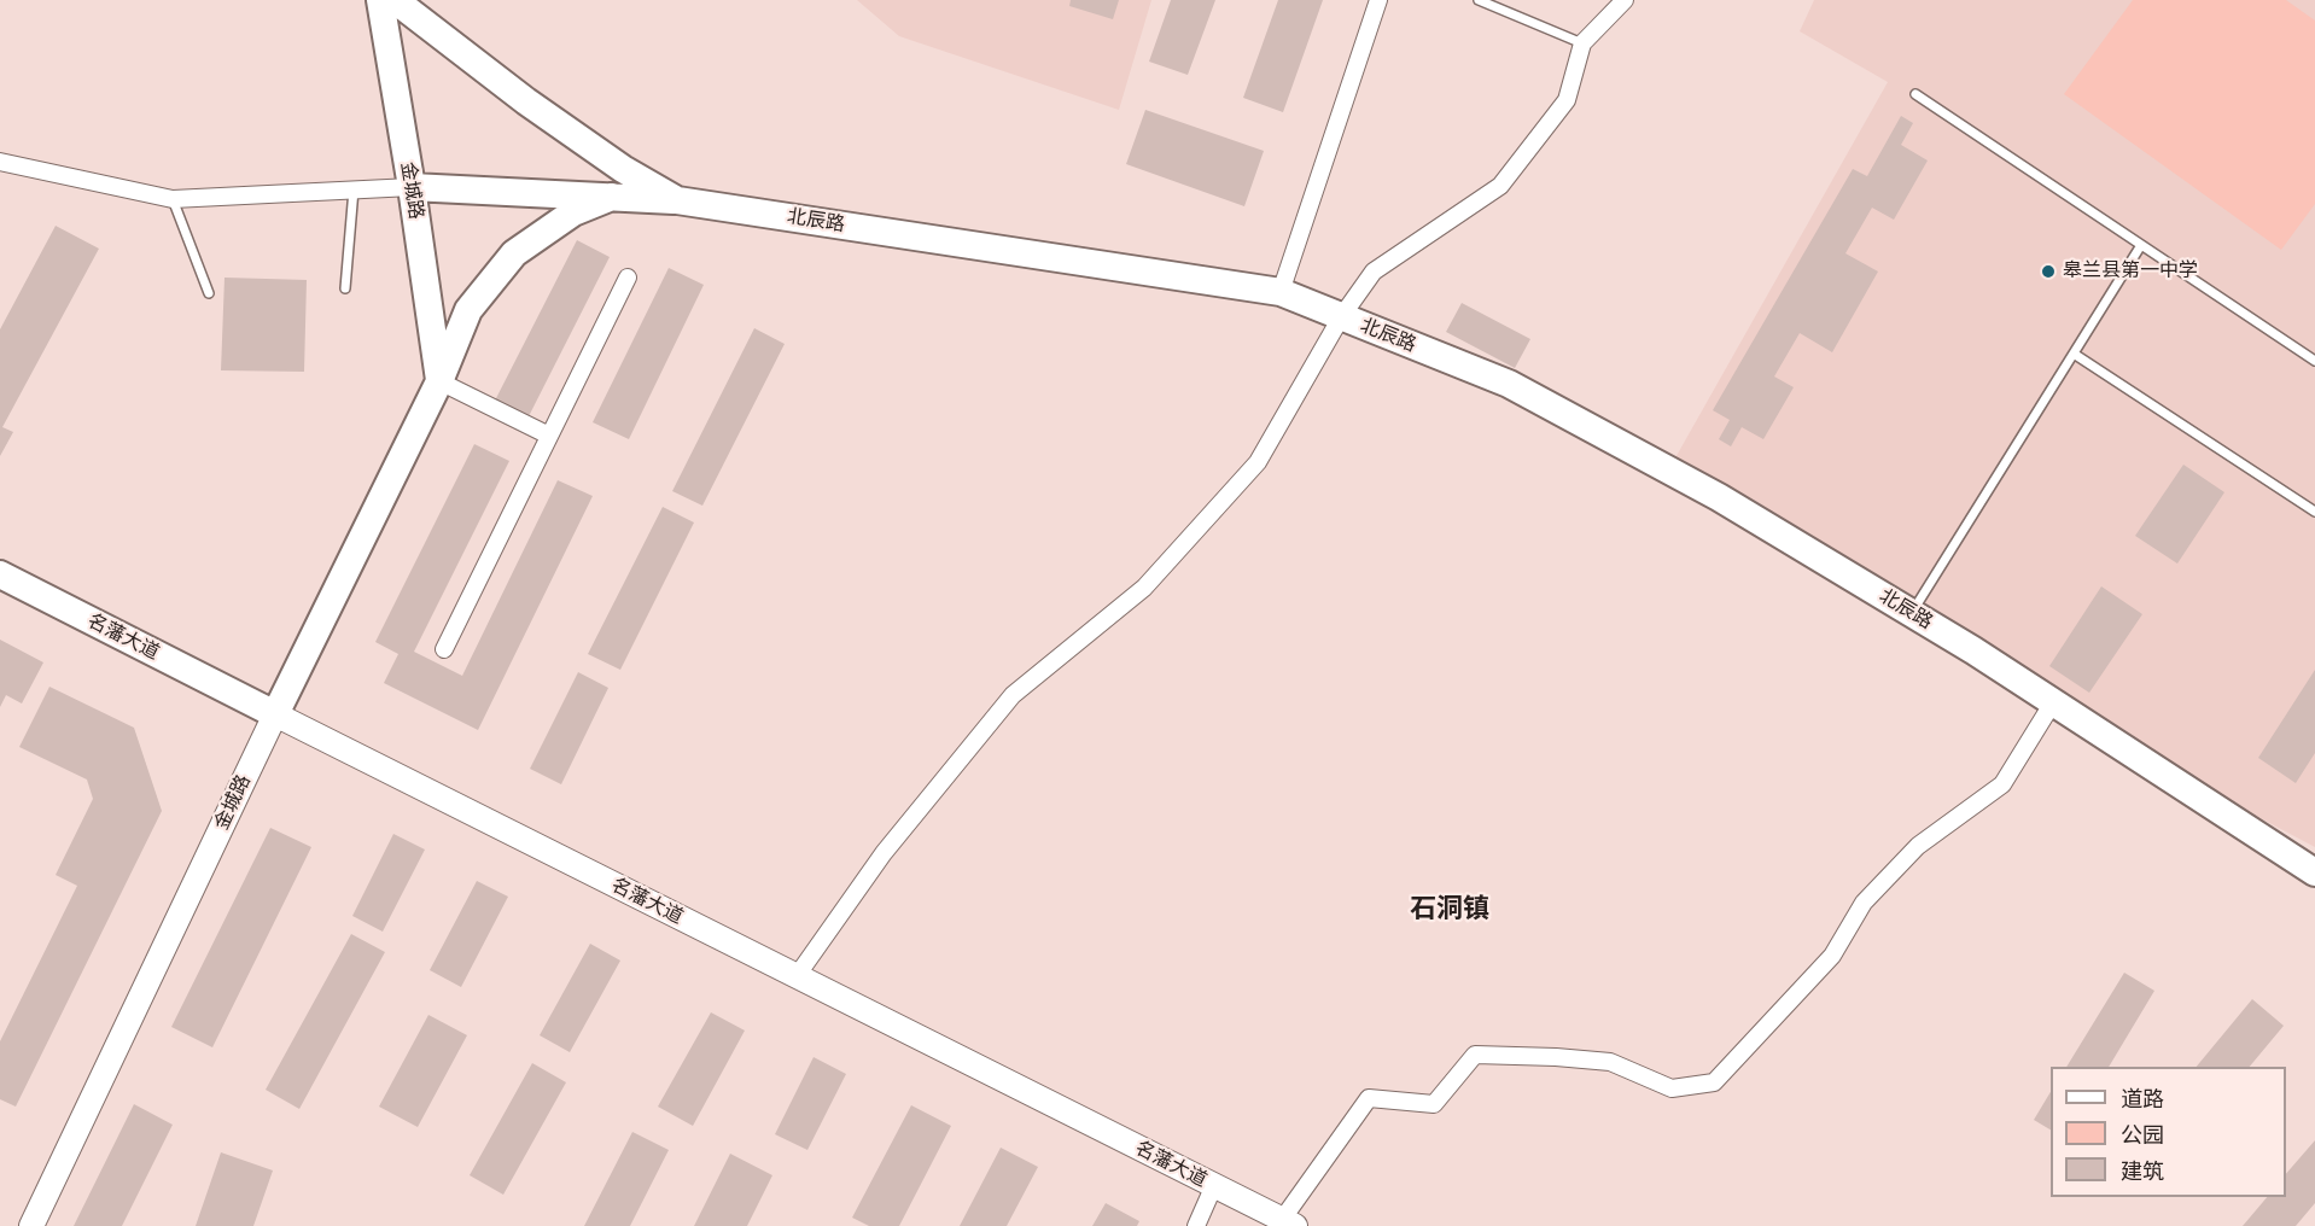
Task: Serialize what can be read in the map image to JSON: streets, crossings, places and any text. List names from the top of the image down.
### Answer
{
  "streets": {
    "main road": ["金城路", "北辰路", "名藩大道"]
  },
  "crossings": [
    ["金城路", "名藩大道"]
  ],
  "districts": ["石洞镇"],
  "places": ["皋兰县第一中学"],
  "legend": ["道路", "公园", "建筑"]
}
